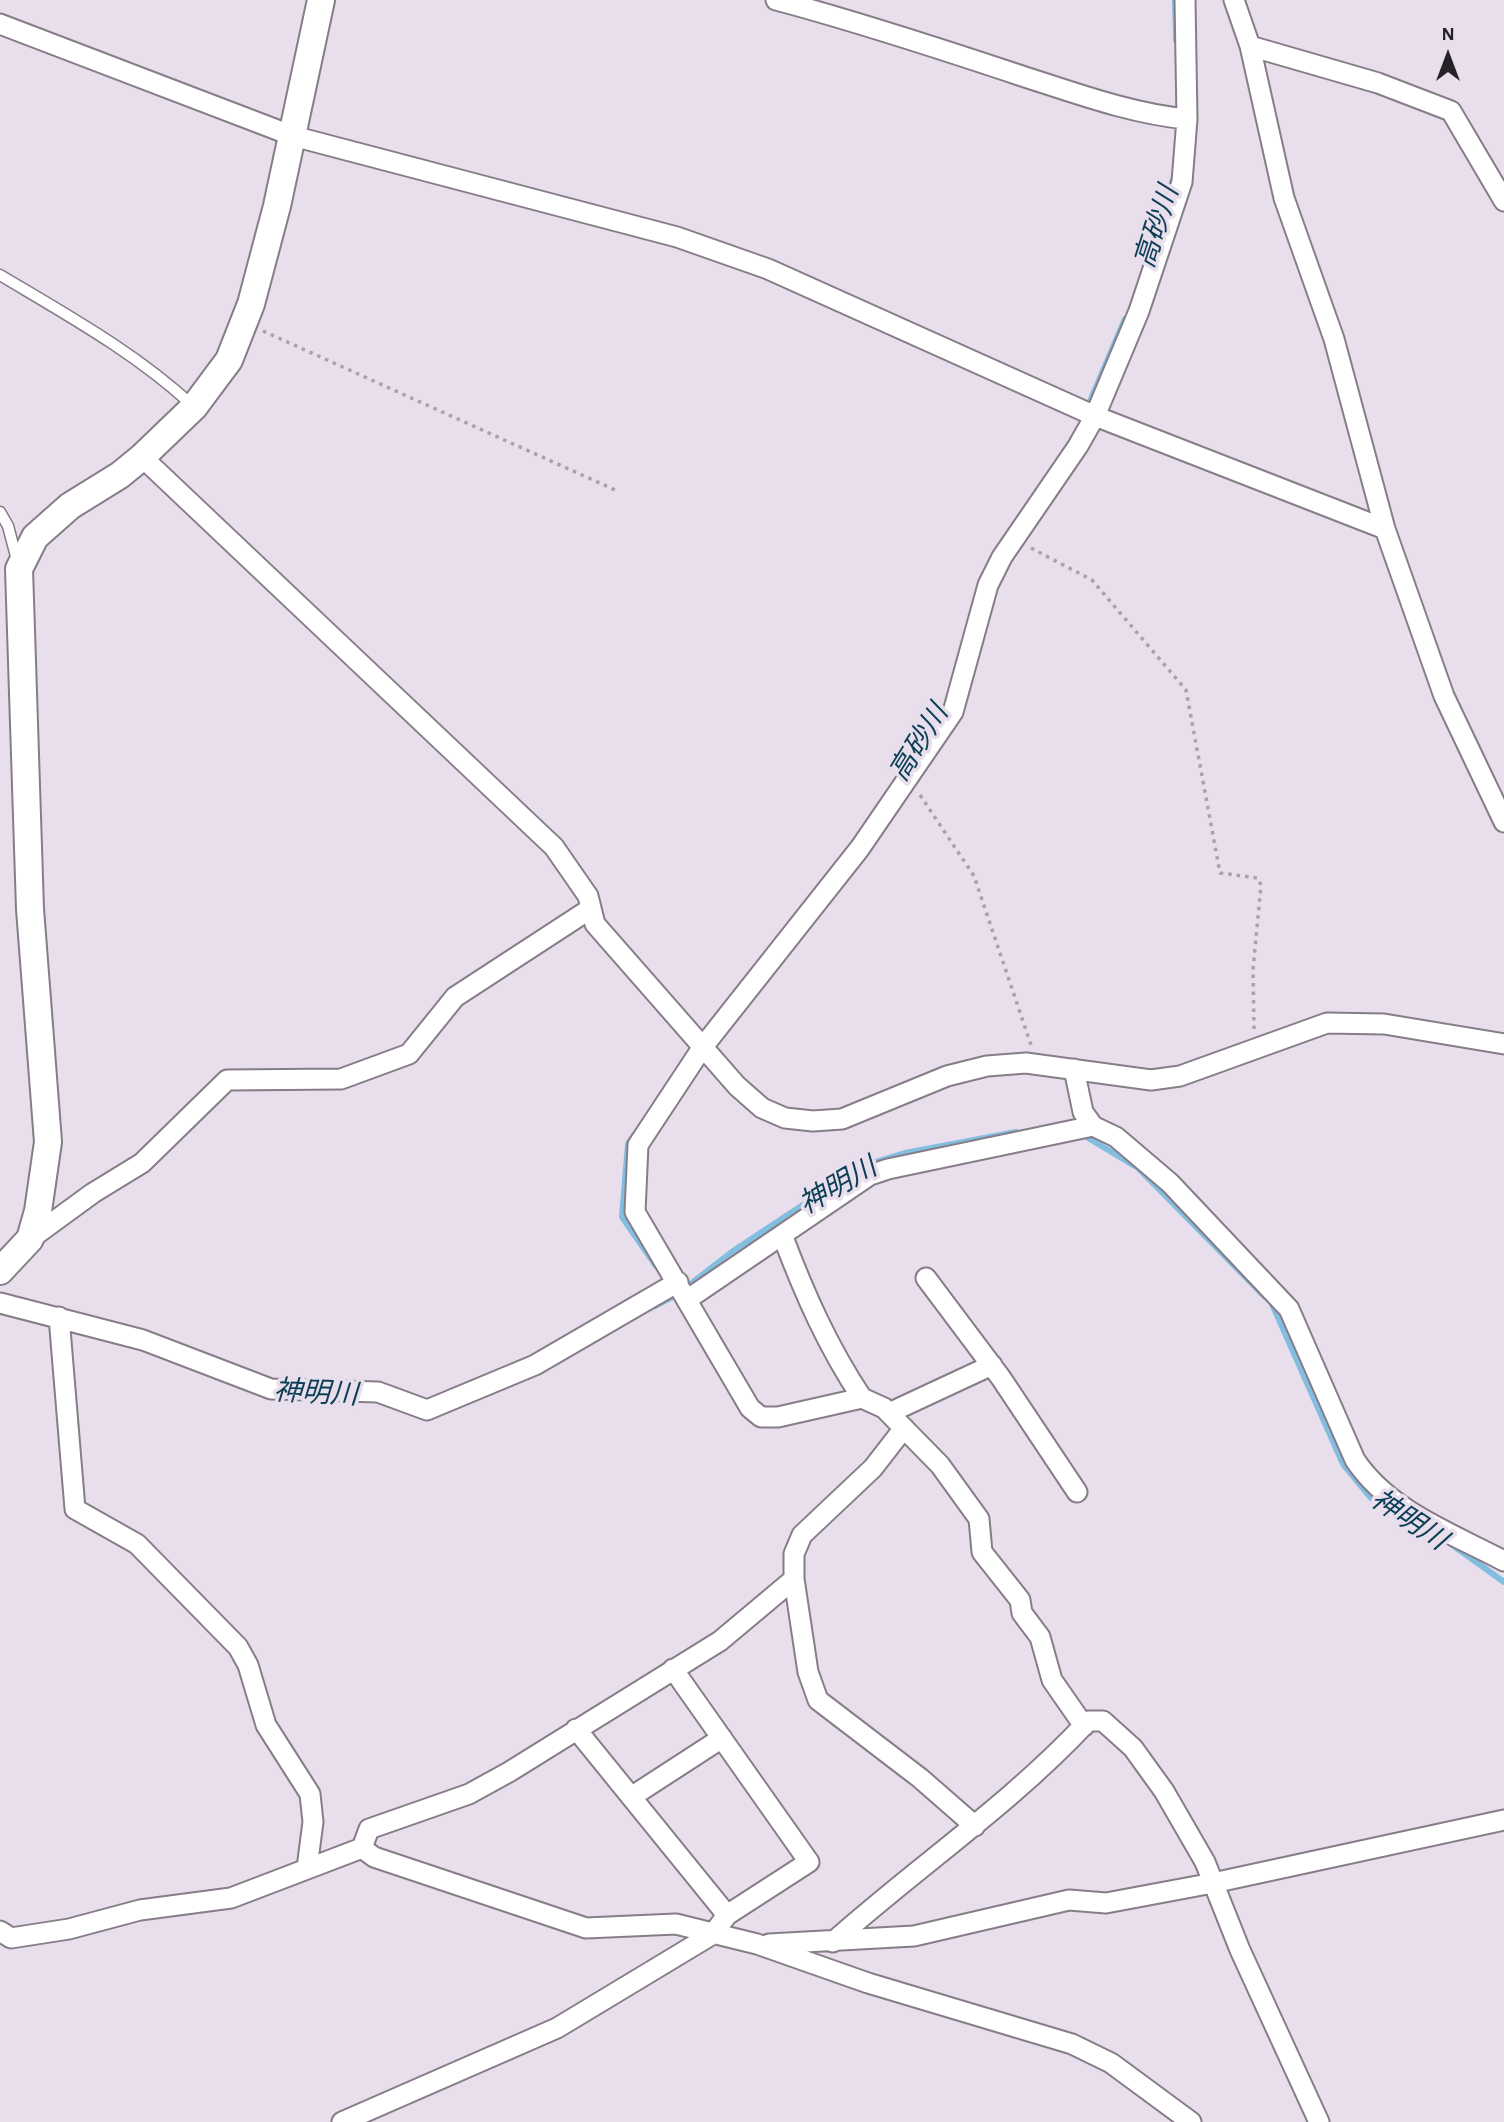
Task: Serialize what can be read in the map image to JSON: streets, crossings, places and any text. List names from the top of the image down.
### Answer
{
  "water": ["高砂川", "神明川"],
  "north": "top"
}
